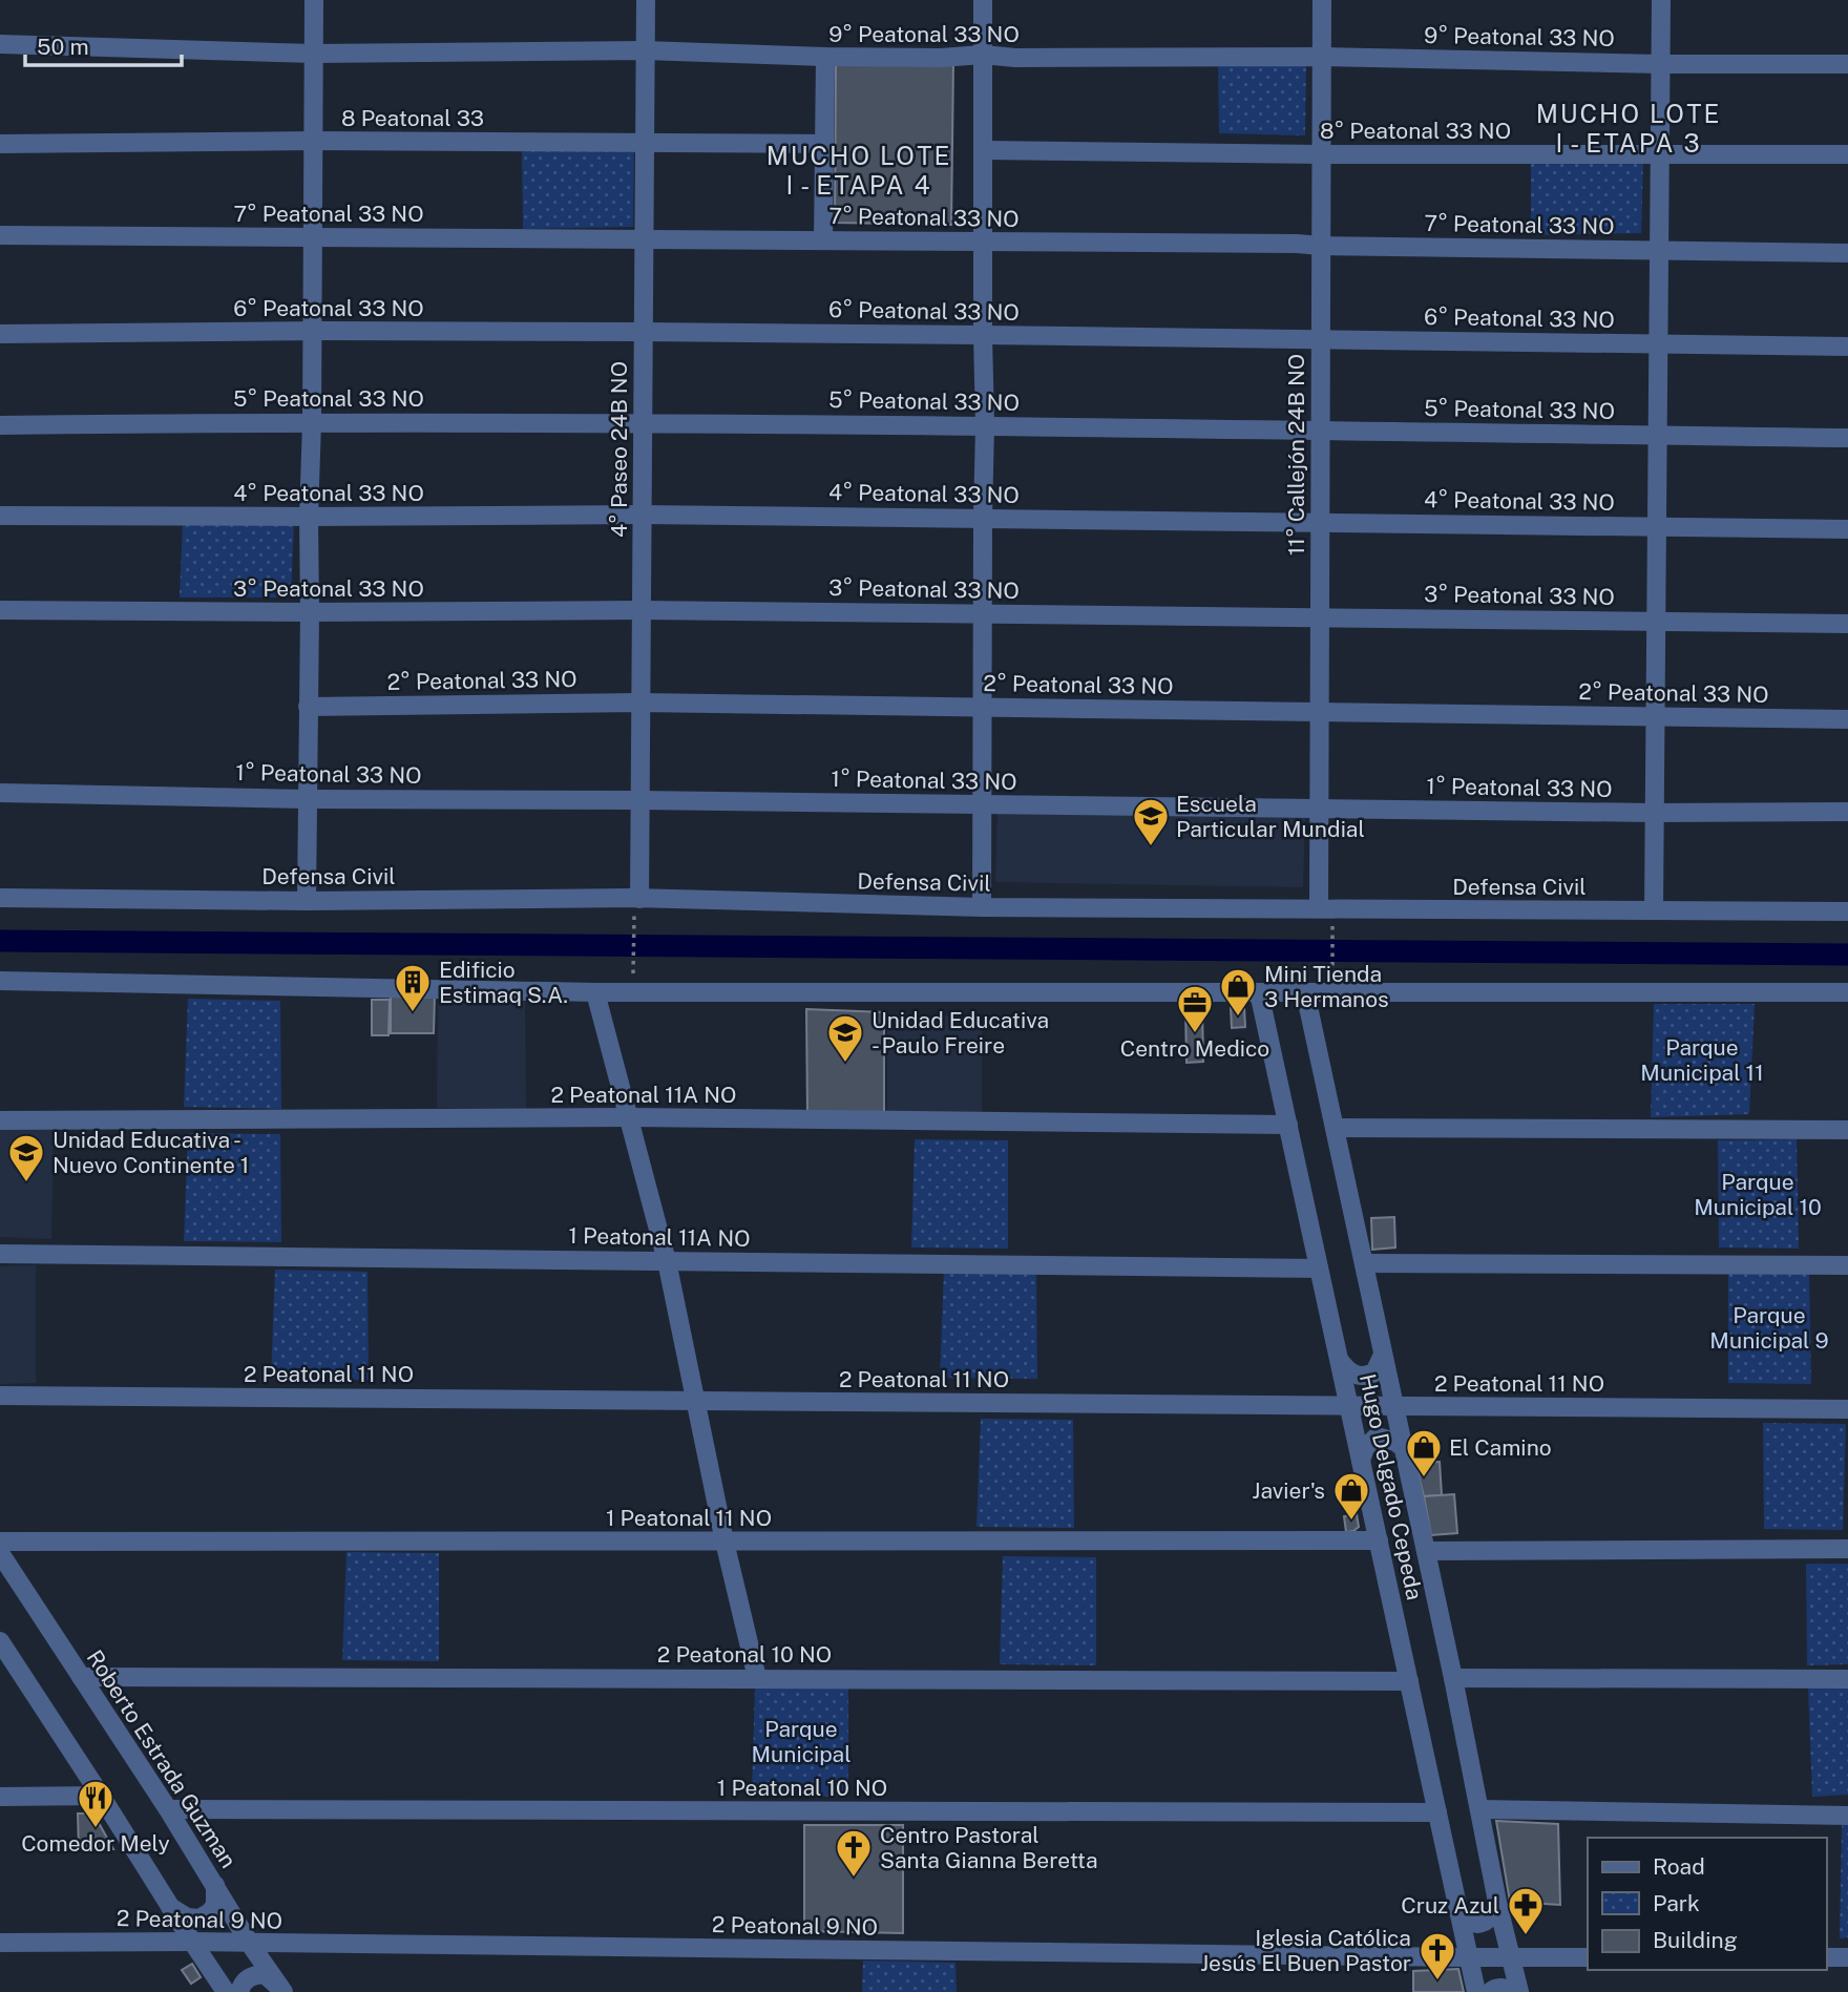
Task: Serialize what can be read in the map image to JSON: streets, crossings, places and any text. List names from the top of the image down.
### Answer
{
  "streets": {
    "street": [
      "9° Peatonal 33 NO",
      "8 Peatonal 33",
      "8° Peatonal 33 NO",
      "7° Peatonal 33 NO",
      "6° Peatonal 33 NO",
      "5° Peatonal 33 NO",
      "4° Paseo 24B NO",
      "11° Callejón 24B NO",
      "4° Peatonal 33 NO",
      "3° Peatonal 33 NO",
      "2° Peatonal 33 NO",
      "1° Peatonal 33 NO",
      "Defensa Civil",
      "2 Peatonal 11A NO",
      "1 Peatonal 11A NO",
      "2 Peatonal 11 NO",
      "Hugo Delgado Cepeda",
      "1 Peatonal 11 NO",
      "2 Peatonal 10 NO",
      "Roberto Estrada Guzman",
      "1 Peatonal 10 NO",
      "2 Peatonal 9 NO"
    ]
  },
  "crossings": [
    ["9° Peatonal 33 NO", "4° Paseo 24B NO"],
    ["9° Peatonal 33 NO", "11° Callejón 24B NO"],
    ["8 Peatonal 33", "4° Paseo 24B NO"],
    ["8° Peatonal 33 NO", "11° Callejón 24B NO"],
    ["7° Peatonal 33 NO", "4° Paseo 24B NO"],
    ["7° Peatonal 33 NO", "11° Callejón 24B NO"],
    ["6° Peatonal 33 NO", "4° Paseo 24B NO"],
    ["6° Peatonal 33 NO", "11° Callejón 24B NO"],
    ["5° Peatonal 33 NO", "4° Paseo 24B NO"],
    ["5° Peatonal 33 NO", "11° Callejón 24B NO"],
    ["4° Paseo 24B NO", "4° Peatonal 33 NO"],
    ["4° Paseo 24B NO", "3° Peatonal 33 NO"],
    ["4° Paseo 24B NO", "2° Peatonal 33 NO"],
    ["4° Paseo 24B NO", "1° Peatonal 33 NO"],
    ["4° Paseo 24B NO", "Defensa Civil"],
    ["11° Callejón 24B NO", "4° Peatonal 33 NO"],
    ["11° Callejón 24B NO", "3° Peatonal 33 NO"],
    ["11° Callejón 24B NO", "2° Peatonal 33 NO"],
    ["11° Callejón 24B NO", "1° Peatonal 33 NO"],
    ["11° Callejón 24B NO", "Defensa Civil"],
    ["2 Peatonal 11A NO", "Hugo Delgado Cepeda"],
    ["1 Peatonal 11A NO", "Hugo Delgado Cepeda"],
    ["2 Peatonal 11 NO", "Hugo Delgado Cepeda"],
    ["Hugo Delgado Cepeda", "1 Peatonal 11 NO"],
    ["Hugo Delgado Cepeda", "2 Peatonal 10 NO"],
    ["Hugo Delgado Cepeda", "1 Peatonal 10 NO"],
    ["Hugo Delgado Cepeda", "2 Peatonal 9 NO"],
    ["2 Peatonal 10 NO", "Roberto Estrada Guzman"],
    ["Roberto Estrada Guzman", "1 Peatonal 10 NO"],
    ["Roberto Estrada Guzman", "2 Peatonal 9 NO"]
  ],
  "districts": ["MUCHO LOTE I - ETAPA 3", "MUCHO LOTE I - ETAPA 4"],
  "parks": [
    "Parque Municipal 11",
    "Parque Municipal 10",
    "Parque Municipal 9",
    "Parque Municipal"
  ],
  "places": {
    "school or university": ["Escuela Particular Mundial", "Unidad Educativa - Paulo Freire", "Unidad Educativa - Nuevo Continente 1"],
    "building": ["Edificio Estimaq S.A."],
    "shop": ["Mini Tienda 3 Hermanos", "El Camino", "Javier's"],
    "office": ["Centro Medico"],
    "restaurant": ["Comedor Mely"],
    "church": ["Centro Pastoral Santa Gianna Beretta", "Iglesia Católica Jesús El Buen Pastor"],
    "pharmacy": ["Cruz Azul"]
  },
  "legend": ["Road", "Park", "Building"],
  "scale_bar": "50 m"
}
